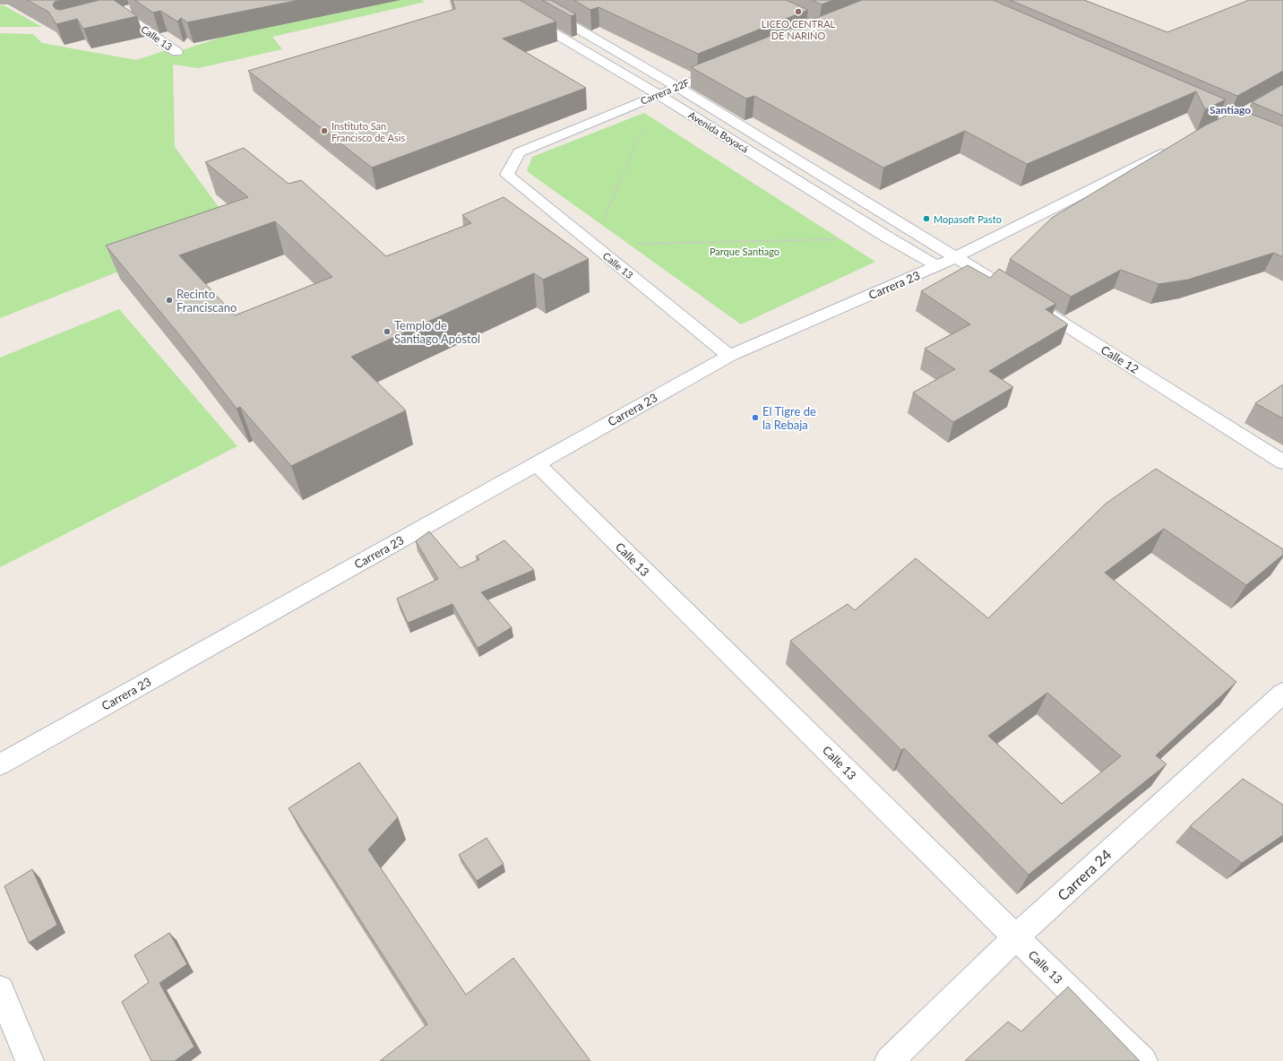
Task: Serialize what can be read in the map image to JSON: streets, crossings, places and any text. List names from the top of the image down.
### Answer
{
  "streets": {
    "street": [
      "Calle 13",
      "Carrera 22F",
      "Avenida Boyacá",
      "Carrera 23",
      "Calle 12",
      "Carrera 24"
    ]
  },
  "crossings": [
    ["Calle 13", "Carrera 22F"],
    ["Calle 13", "Carrera 23"],
    ["Calle 13", "Carrera 24"],
    ["Carrera 22F", "Avenida Boyacá"],
    ["Avenida Boyacá", "Carrera 23"],
    ["Avenida Boyacá", "Calle 12"],
    ["Carrera 23", "Calle 12"]
  ],
  "districts": ["Santiago"],
  "parks": ["Parque Santiago"],
  "places": [
    "LICEO CENTRAL DE NARIÑO",
    "Instituto San Francisco de Asis",
    "Mopasoft Pasto",
    "Recinto Franciscano",
    "Templo de Santiago Apóstol",
    "El Tigre de la Rebaja"
  ]
}
